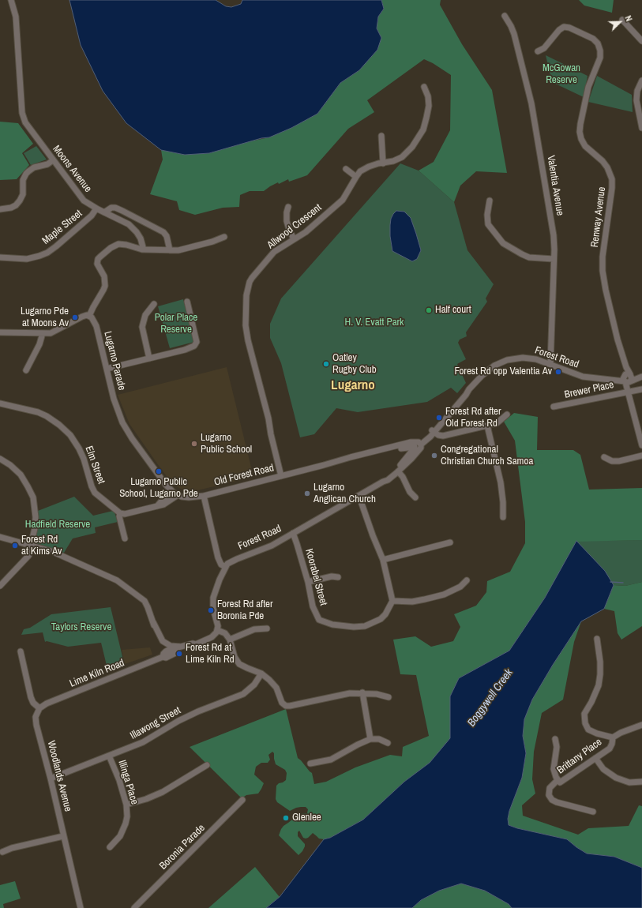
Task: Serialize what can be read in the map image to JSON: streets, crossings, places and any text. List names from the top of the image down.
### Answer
{
  "streets": {
    "street": [
      "Moons Avenue",
      "Valentia Avenue",
      "Renway Avenue",
      "Allwood Crescent",
      "Maple Street",
      "Forest Road",
      "Lugarno Parade",
      "Brewer Place",
      "Elm Street",
      "Old Forest Road",
      "Koorabel Street",
      "Lime Kiln Road",
      "Illawong Street",
      "Brittany Place",
      "Woodlands Avenue",
      "Illinga Place",
      "Boronia Parade"
    ]
  },
  "crossings": [
    ["Moons Avenue", "Maple Street"],
    ["Valentia Avenue", "Forest Road"],
    ["Renway Avenue", "Forest Road"],
    ["Allwood Crescent", "Old Forest Road"],
    ["Forest Road", "Old Forest Road"],
    ["Forest Road", "Koorabel Street"],
    ["Lugarno Parade", "Old Forest Road"],
    ["Lime Kiln Road", "Woodlands Avenue"],
    ["Illawong Street", "Woodlands Avenue"],
    ["Illawong Street", "Illinga Place"]
  ],
  "districts": ["Lugarno"],
  "water": ["Boggywell Creek"],
  "parks": [
    "McGowan Reserve",
    "Polar Place Reserve",
    "H. V. Evatt Park",
    "Hadfield Reserve",
    "Taylors Reserve"
  ],
  "places": [
    "Half court",
    "Lugarno Pde at Moons Av",
    "Oatley Rugby Club",
    "Forest Rd opp Valentia Av",
    "Forest Rd after Old Forest Rd",
    "Lugarno Public School",
    "Congregational Christian Church Samoa",
    "Lugarno Public School, Lugarno Pde",
    "Lugarno Anglican Church",
    "Forest Rd at Kims Av",
    "Forest Rd after Boronia Pde",
    "Forest Rd at Lime Kiln Rd",
    "Glenlee"
  ],
  "north": "top right"
}
